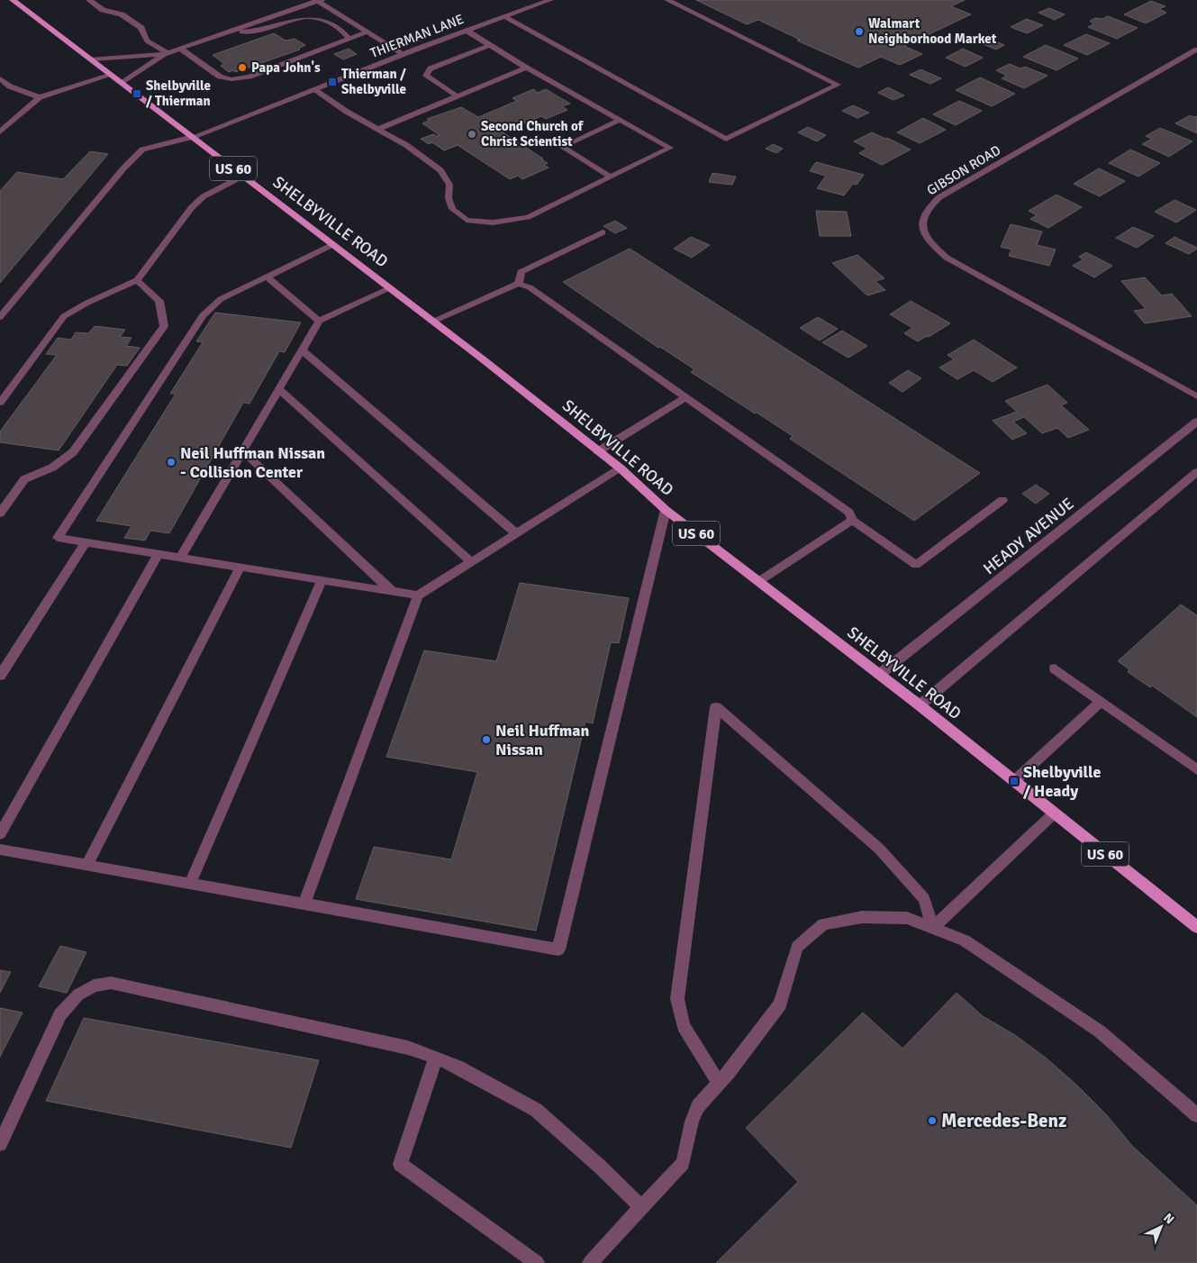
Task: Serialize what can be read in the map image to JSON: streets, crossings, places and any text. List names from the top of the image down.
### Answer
{
  "streets": {
    "main road": ["US 60", "SHELBYVILLE ROAD"],
    "street": ["THIERMAN LANE", "GIBSON ROAD", "HEADY AVENUE"]
  },
  "crossings": [
    ["THIERMAN LANE", "SHELBYVILLE ROAD"],
    ["SHELBYVILLE ROAD", "HEADY AVENUE"]
  ],
  "places": {
    "other": [
      "Walmart Neighborhood Market",
      "Papa John's",
      "Second Church of Christ Scientist",
      "Neil Huffman Nissan - Collision Center",
      "Neil Huffman Nissan",
      "Mercedes-Benz"
    ],
    "transit": ["Thierman / Shelbyville", "Shelbyville / Thierman", "Shelbyville / Heady"]
  },
  "north": "top right"
}
